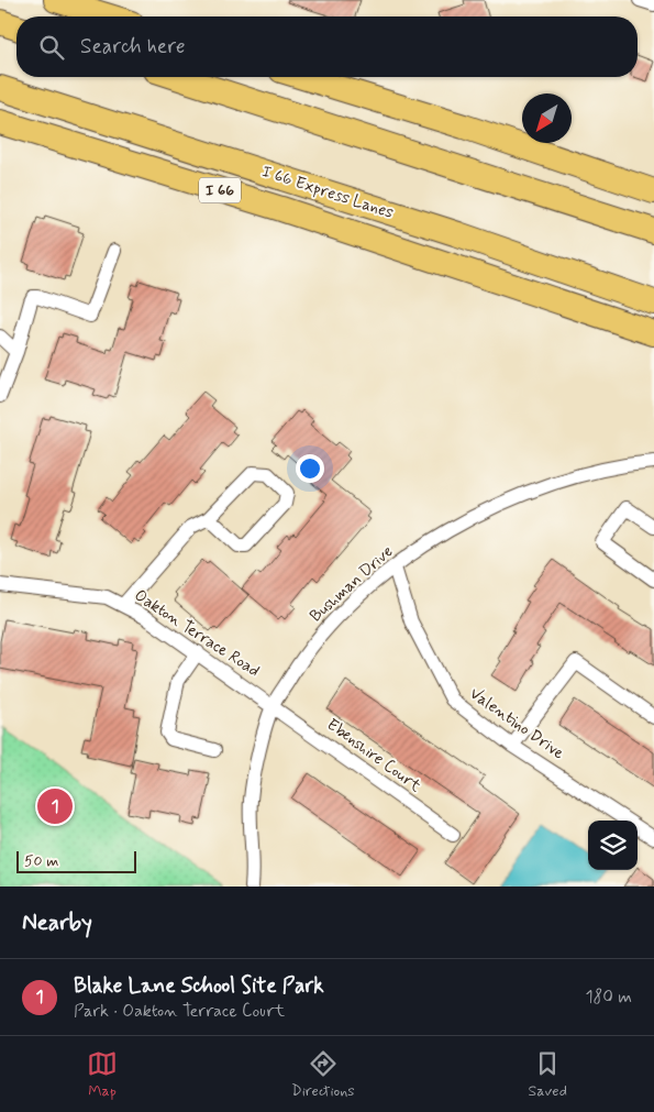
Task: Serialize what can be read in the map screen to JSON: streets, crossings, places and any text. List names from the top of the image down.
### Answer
{
  "streets": {
    "highway": ["I 66", "I 66 Express Lanes"],
    "street": [
      "Bushman Drive",
      "Oakton Terrace Road",
      "Valentino Drive",
      "Ebenshire Court"
    ]
  },
  "crossings": [
    ["Bushman Drive", "Oakton Terrace Road"],
    ["Bushman Drive", "Valentino Drive"],
    ["Bushman Drive", "Ebenshire Court"],
    ["Oakton Terrace Road", "Ebenshire Court"]
  ],
  "scale_bar": "50 m",
  "north": "bottom left",
  "page": {
    "search": "Search here",
    "pins": "1",
    "scale": "50 m",
    "heading": "Nearby",
    "list": [
      {
        "mark": "1",
        "name": "Blake Lane School Site Park",
        "note": "Park · Oakton Terrace Court",
        "value": "180 m"
      }
    ],
    "nav": ["Map", "Directions", "Saved"]
  }
}
